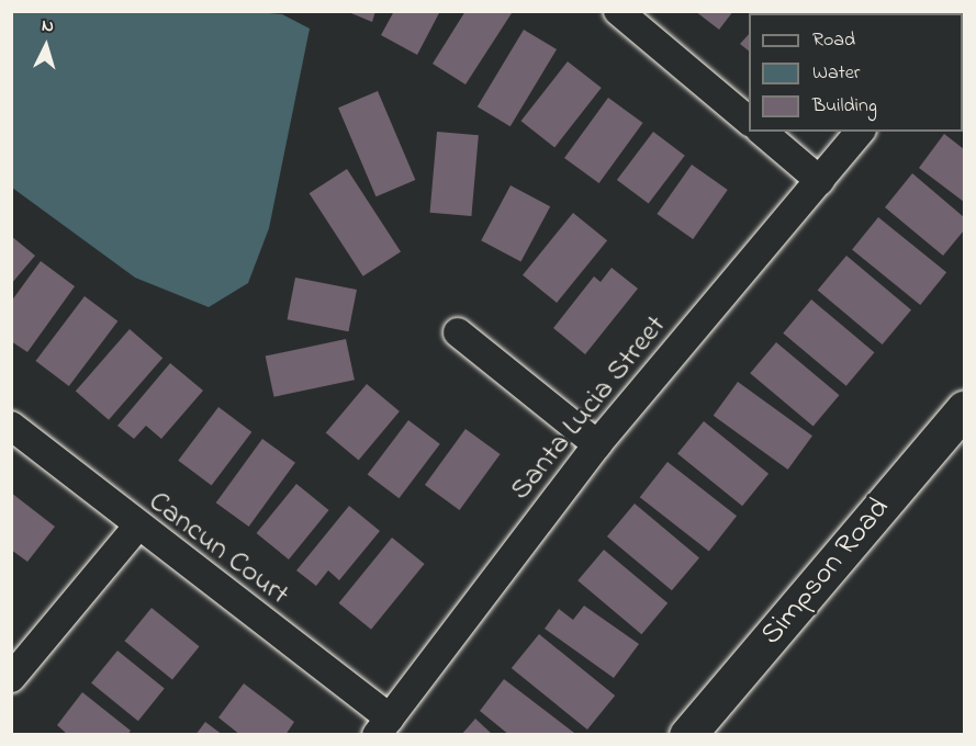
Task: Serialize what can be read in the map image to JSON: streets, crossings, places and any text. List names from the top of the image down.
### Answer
{
  "streets": {
    "main road": ["Simpson Road"],
    "street": ["Santa Lucia Street", "Cancun Court"]
  },
  "crossings": [
    ["Santa Lucia Street", "Cancun Court"]
  ],
  "legend": ["Road", "Water", "Building"],
  "north": "top"
}
